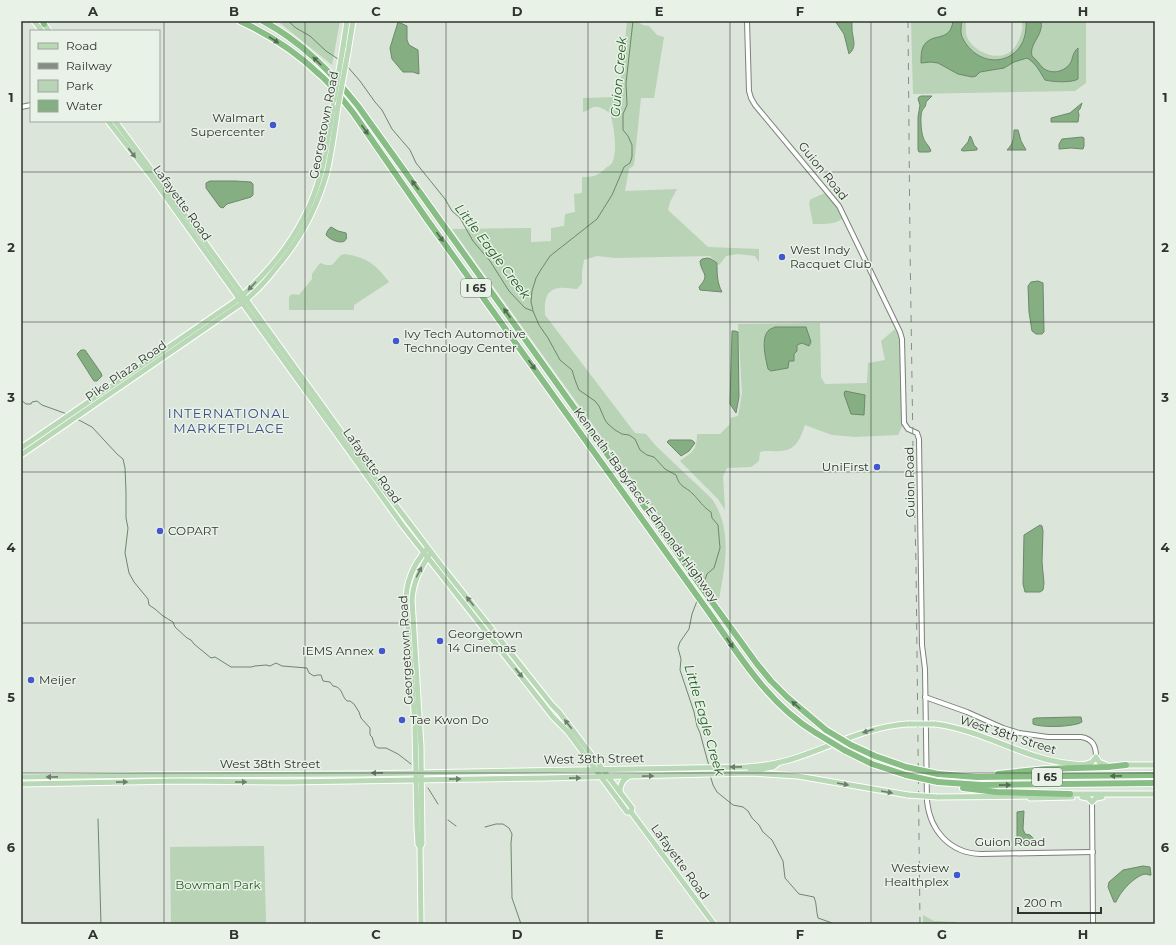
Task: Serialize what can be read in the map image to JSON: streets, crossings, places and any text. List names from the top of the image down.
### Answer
{
  "streets": {
    "highway": ["I 65", "Kenneth \"Babyface\" Edmonds Highway"],
    "main road": [
      "Georgetown Road",
      "Lafayette Road",
      "Pike Plaza Road",
      "West 38th Street"
    ],
    "street": ["Guion Road"]
  },
  "crossings": [
    ["Georgetown Road", "Lafayette Road"],
    ["Georgetown Road", "Pike Plaza Road"],
    ["Georgetown Road", "West 38th Street"],
    ["Lafayette Road", "Pike Plaza Road"],
    ["Lafayette Road", "West 38th Street"]
  ],
  "districts": ["INTERNATIONAL MARKETPLACE"],
  "water": ["Guion Creek", "Little Eagle Creek"],
  "parks": ["Bowman Park"],
  "places": [
    "Walmart Supercenter",
    "West Indy Racquet Club",
    "Ivy Tech Automotive Technology Center",
    "UniFirst",
    "COPART",
    "Georgetown 14 Cinemas",
    "IEMS Annex",
    "Meijer",
    "Tae Kwon Do",
    "Westview Healthplex"
  ],
  "legend": [
    "Road",
    "Railway",
    "Park",
    "Water"
  ],
  "scale_bar": "200 m",
  "grid": {
    "columns": [
      "A",
      "B",
      "C",
      "D",
      "E",
      "F",
      "G",
      "H"
    ],
    "rows": [
      "1",
      "2",
      "3",
      "4",
      "5",
      "6"
    ]
  }
}
